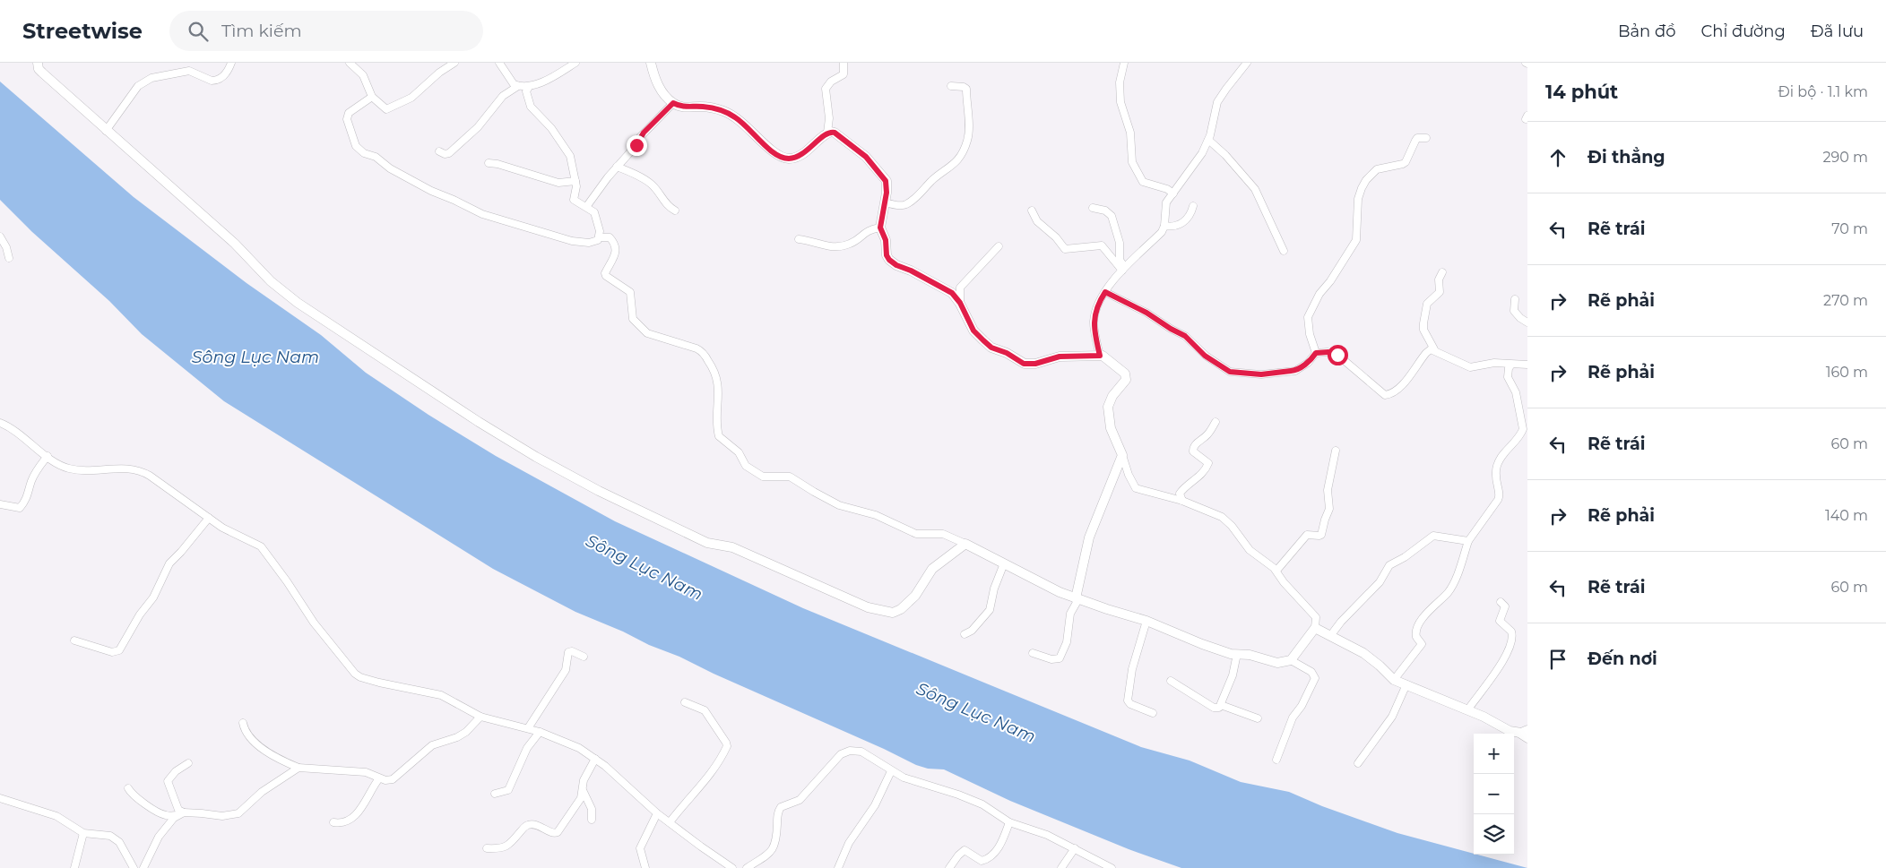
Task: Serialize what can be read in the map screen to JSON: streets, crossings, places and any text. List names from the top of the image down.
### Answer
{
  "water": ["Sông Lục Nam"],
  "page": {
    "header": "Streetwise",
    "search": "Tìm kiếm",
    "nav": ["Bản đồ", "Chỉ đường", "Đã lưu"],
    "heading": ["14 phút", "Đi bộ · 1.1 km"],
    "list": [
      ["Đi thẳng", "290 m"],
      ["Rẽ trái", "70 m"],
      ["Rẽ phải", "270 m"],
      ["Rẽ phải", "160 m"],
      ["Rẽ trái", "60 m"],
      ["Rẽ phải", "140 m"],
      ["Rẽ trái", "60 m"],
      "Đến nơi"
    ],
    "map_buttons": ["+", "−"]
  }
}
